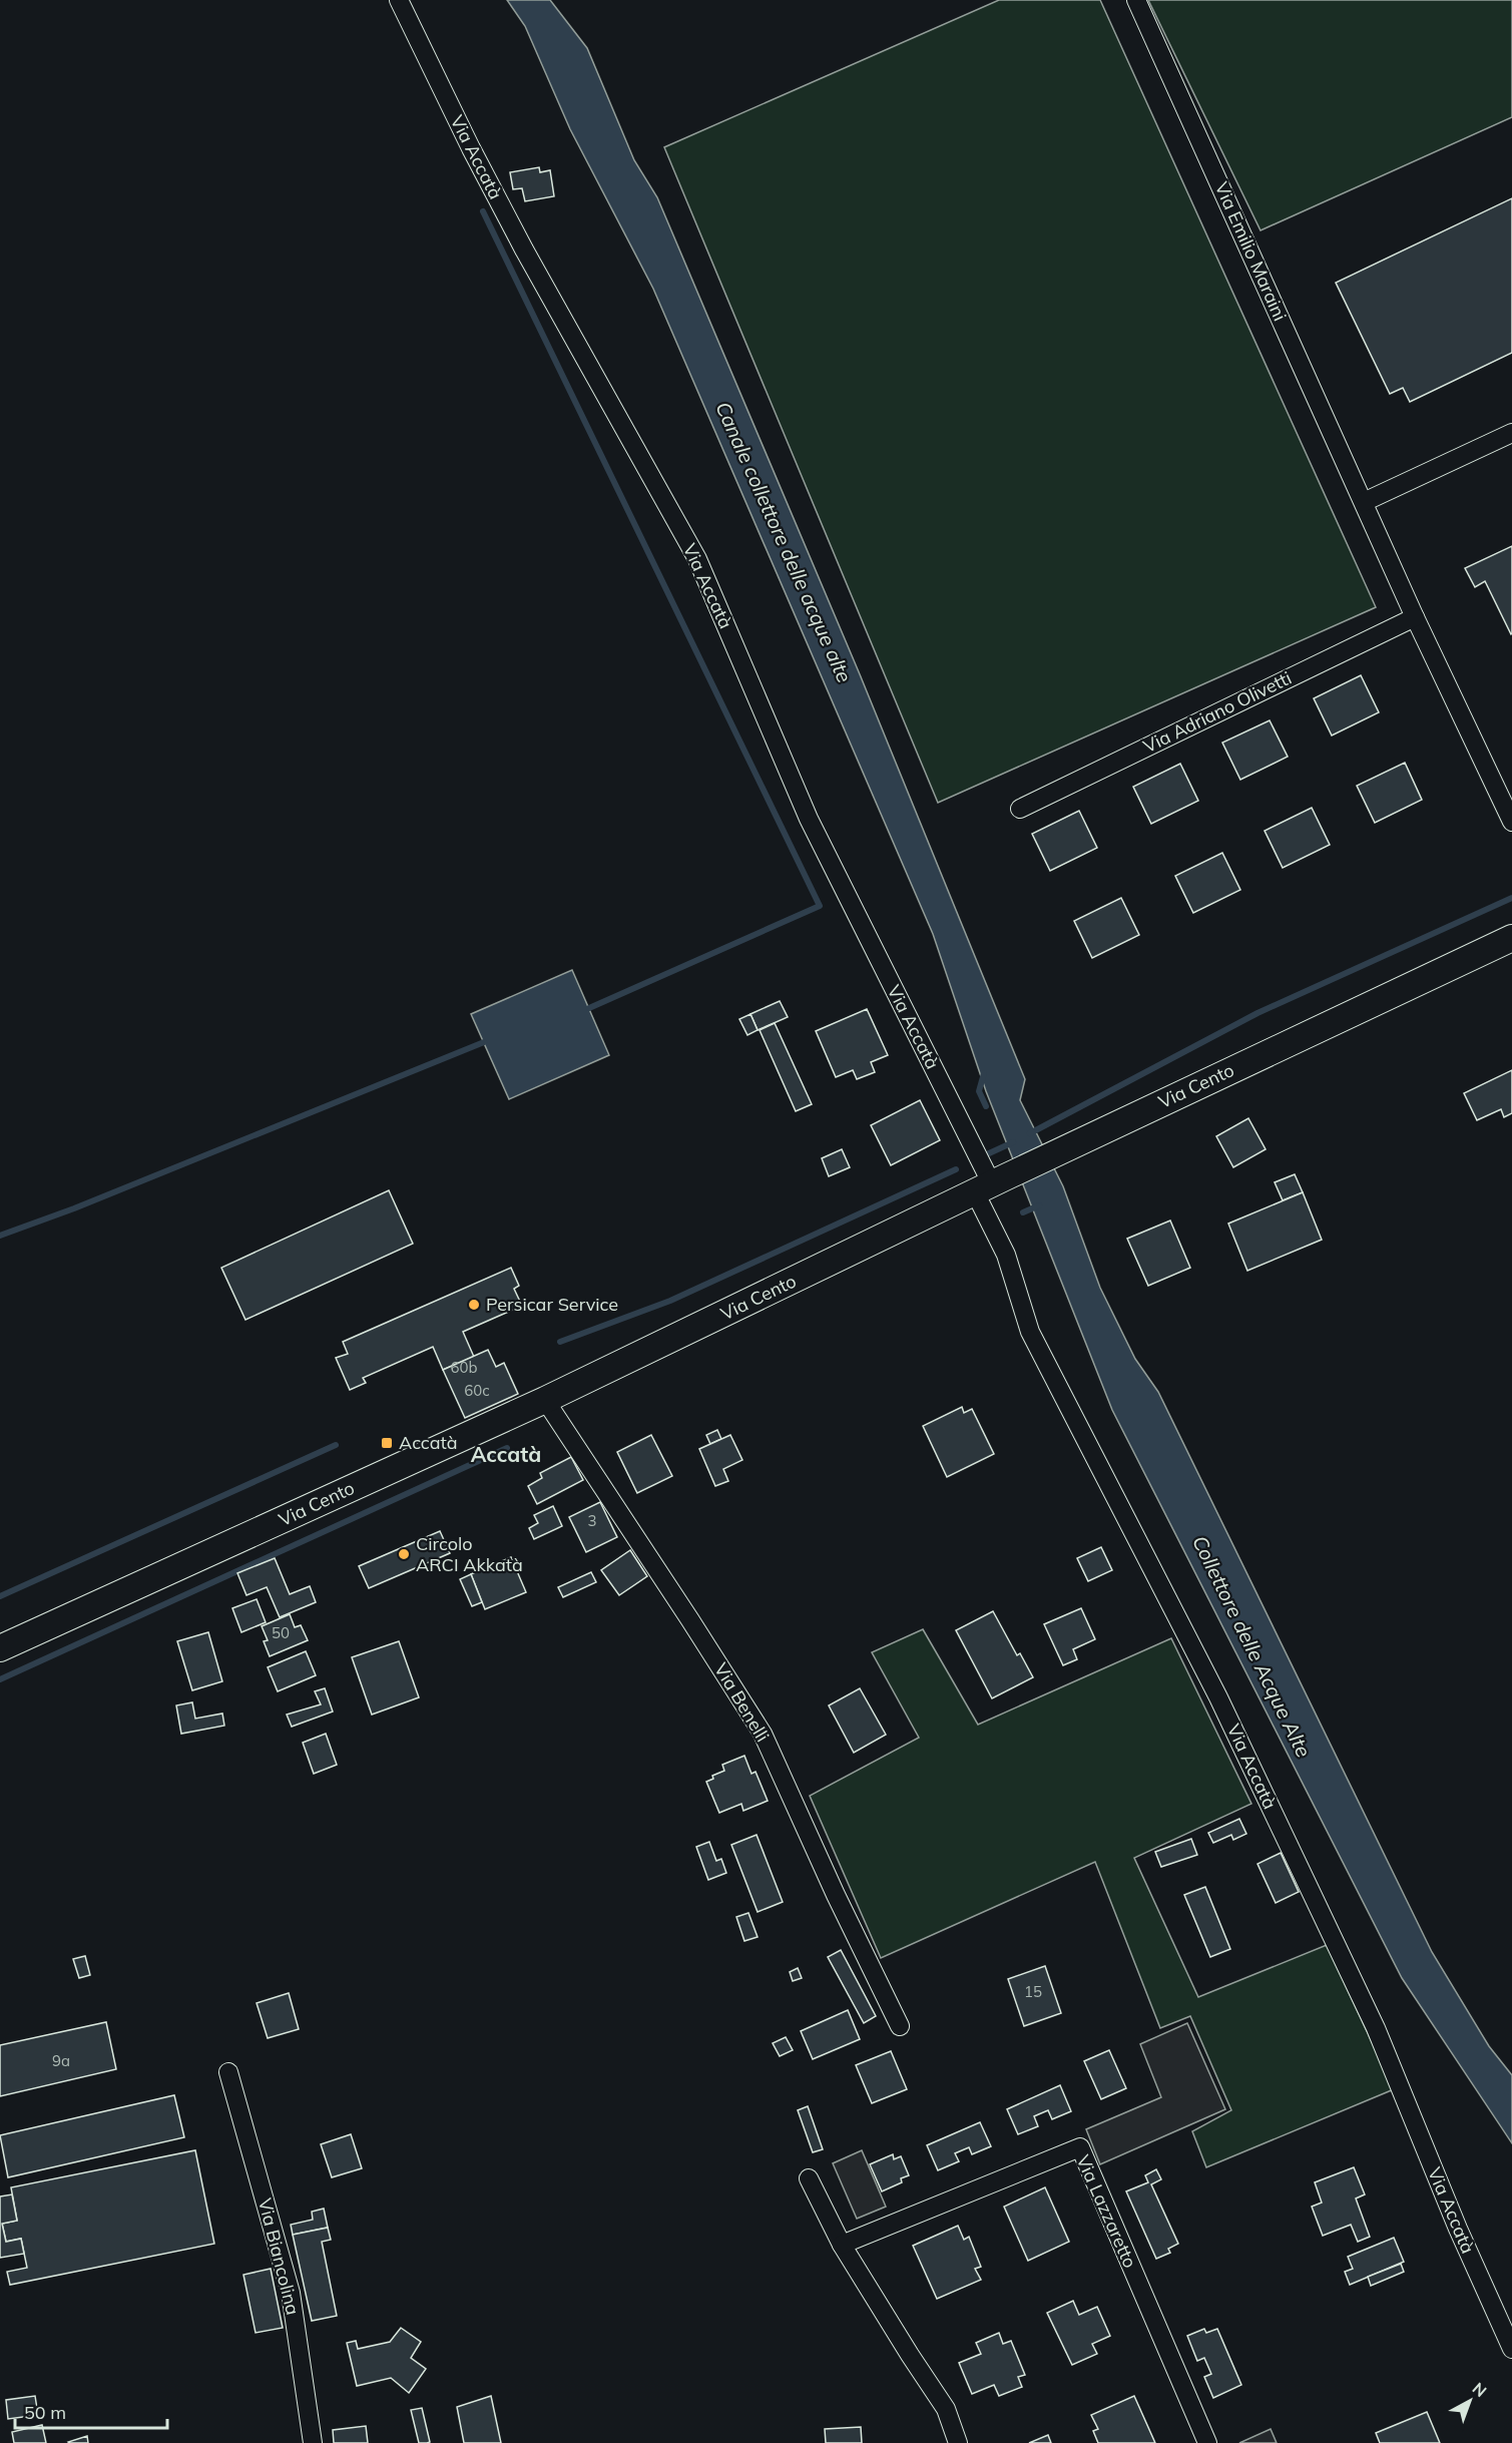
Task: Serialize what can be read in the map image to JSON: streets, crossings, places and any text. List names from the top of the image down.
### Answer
{
  "streets": {
    "main road": ["Via Cento"],
    "street": [
      "Via Accatà",
      "Via Emilio Maraini",
      "Via Adriano Olivetti",
      "Via Benelli",
      "Via Lazzaretto",
      "Via Biancolina"
    ]
  },
  "crossings": [
    ["Via Accatà", "Via Cento"],
    ["Via Emilio Maraini", "Via Adriano Olivetti"],
    ["Via Cento", "Via Benelli"]
  ],
  "districts": ["Accatà"],
  "water": ["Canale collettore delle acque alte", "Collettore delle Acque Alte"],
  "places": {
    "other": ["Persicar Service", "Circolo ARCI Akkatà"],
    "transit": ["Accatà"]
  },
  "house_numbers": [
    "60b",
    "60c",
    "3",
    "50",
    "15",
    "9a"
  ],
  "scale_bar": "50 m",
  "north": "top right"
}
